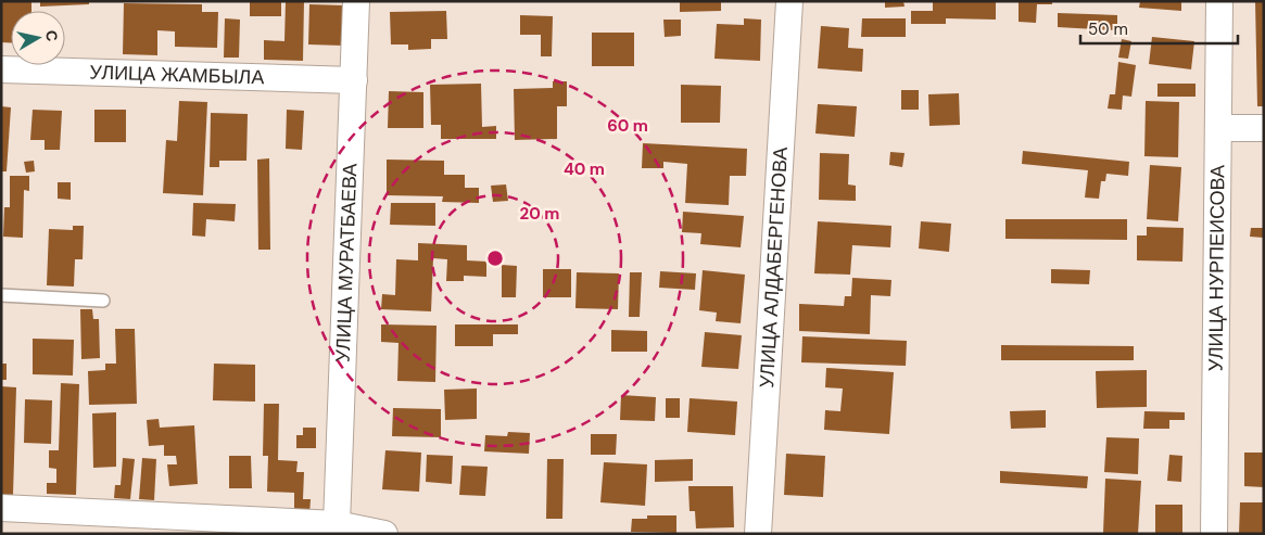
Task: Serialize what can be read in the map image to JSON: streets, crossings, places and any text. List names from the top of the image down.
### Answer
{
  "streets": {
    "street": [
      "УЛИЦА ЖАМБЫЛА",
      "УЛИЦА МУРАТБАЕВА",
      "УЛИЦА АЛДАБЕРГЕНОВА",
      "УЛИЦА НУРПЕИСОВА"
    ]
  },
  "crossings": [
    ["УЛИЦА ЖАМБЫЛА", "УЛИЦА МУРАТБАЕВА"]
  ],
  "scale_bar": "50 m",
  "north": "right",
  "rings": ["60 m", "40 m", "20 m"]
}
